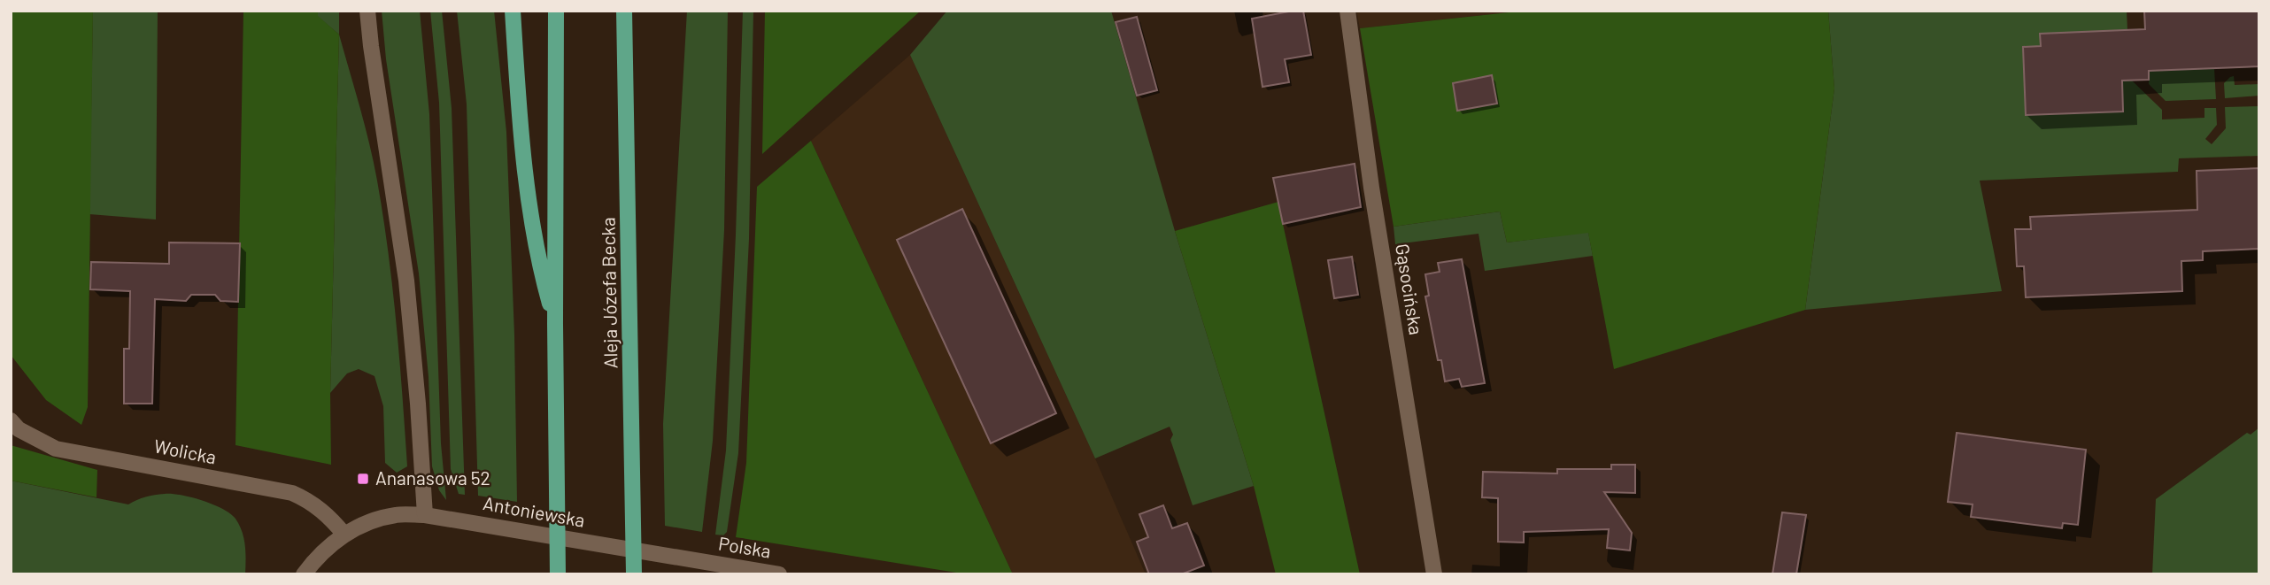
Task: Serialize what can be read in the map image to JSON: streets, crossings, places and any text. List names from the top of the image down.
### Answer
{
  "streets": {
    "main road": ["Aleja Józefa Becka"],
    "street": [
      "Gąsocińska",
      "Wolicka",
      "Antoniewska",
      "Polska"
    ]
  },
  "crossings": [
    ["Wolicka", "Antoniewska"],
    ["Antoniewska", "Polska"]
  ],
  "places": {
    "transit": ["Ananasowa 52"]
  }
}
